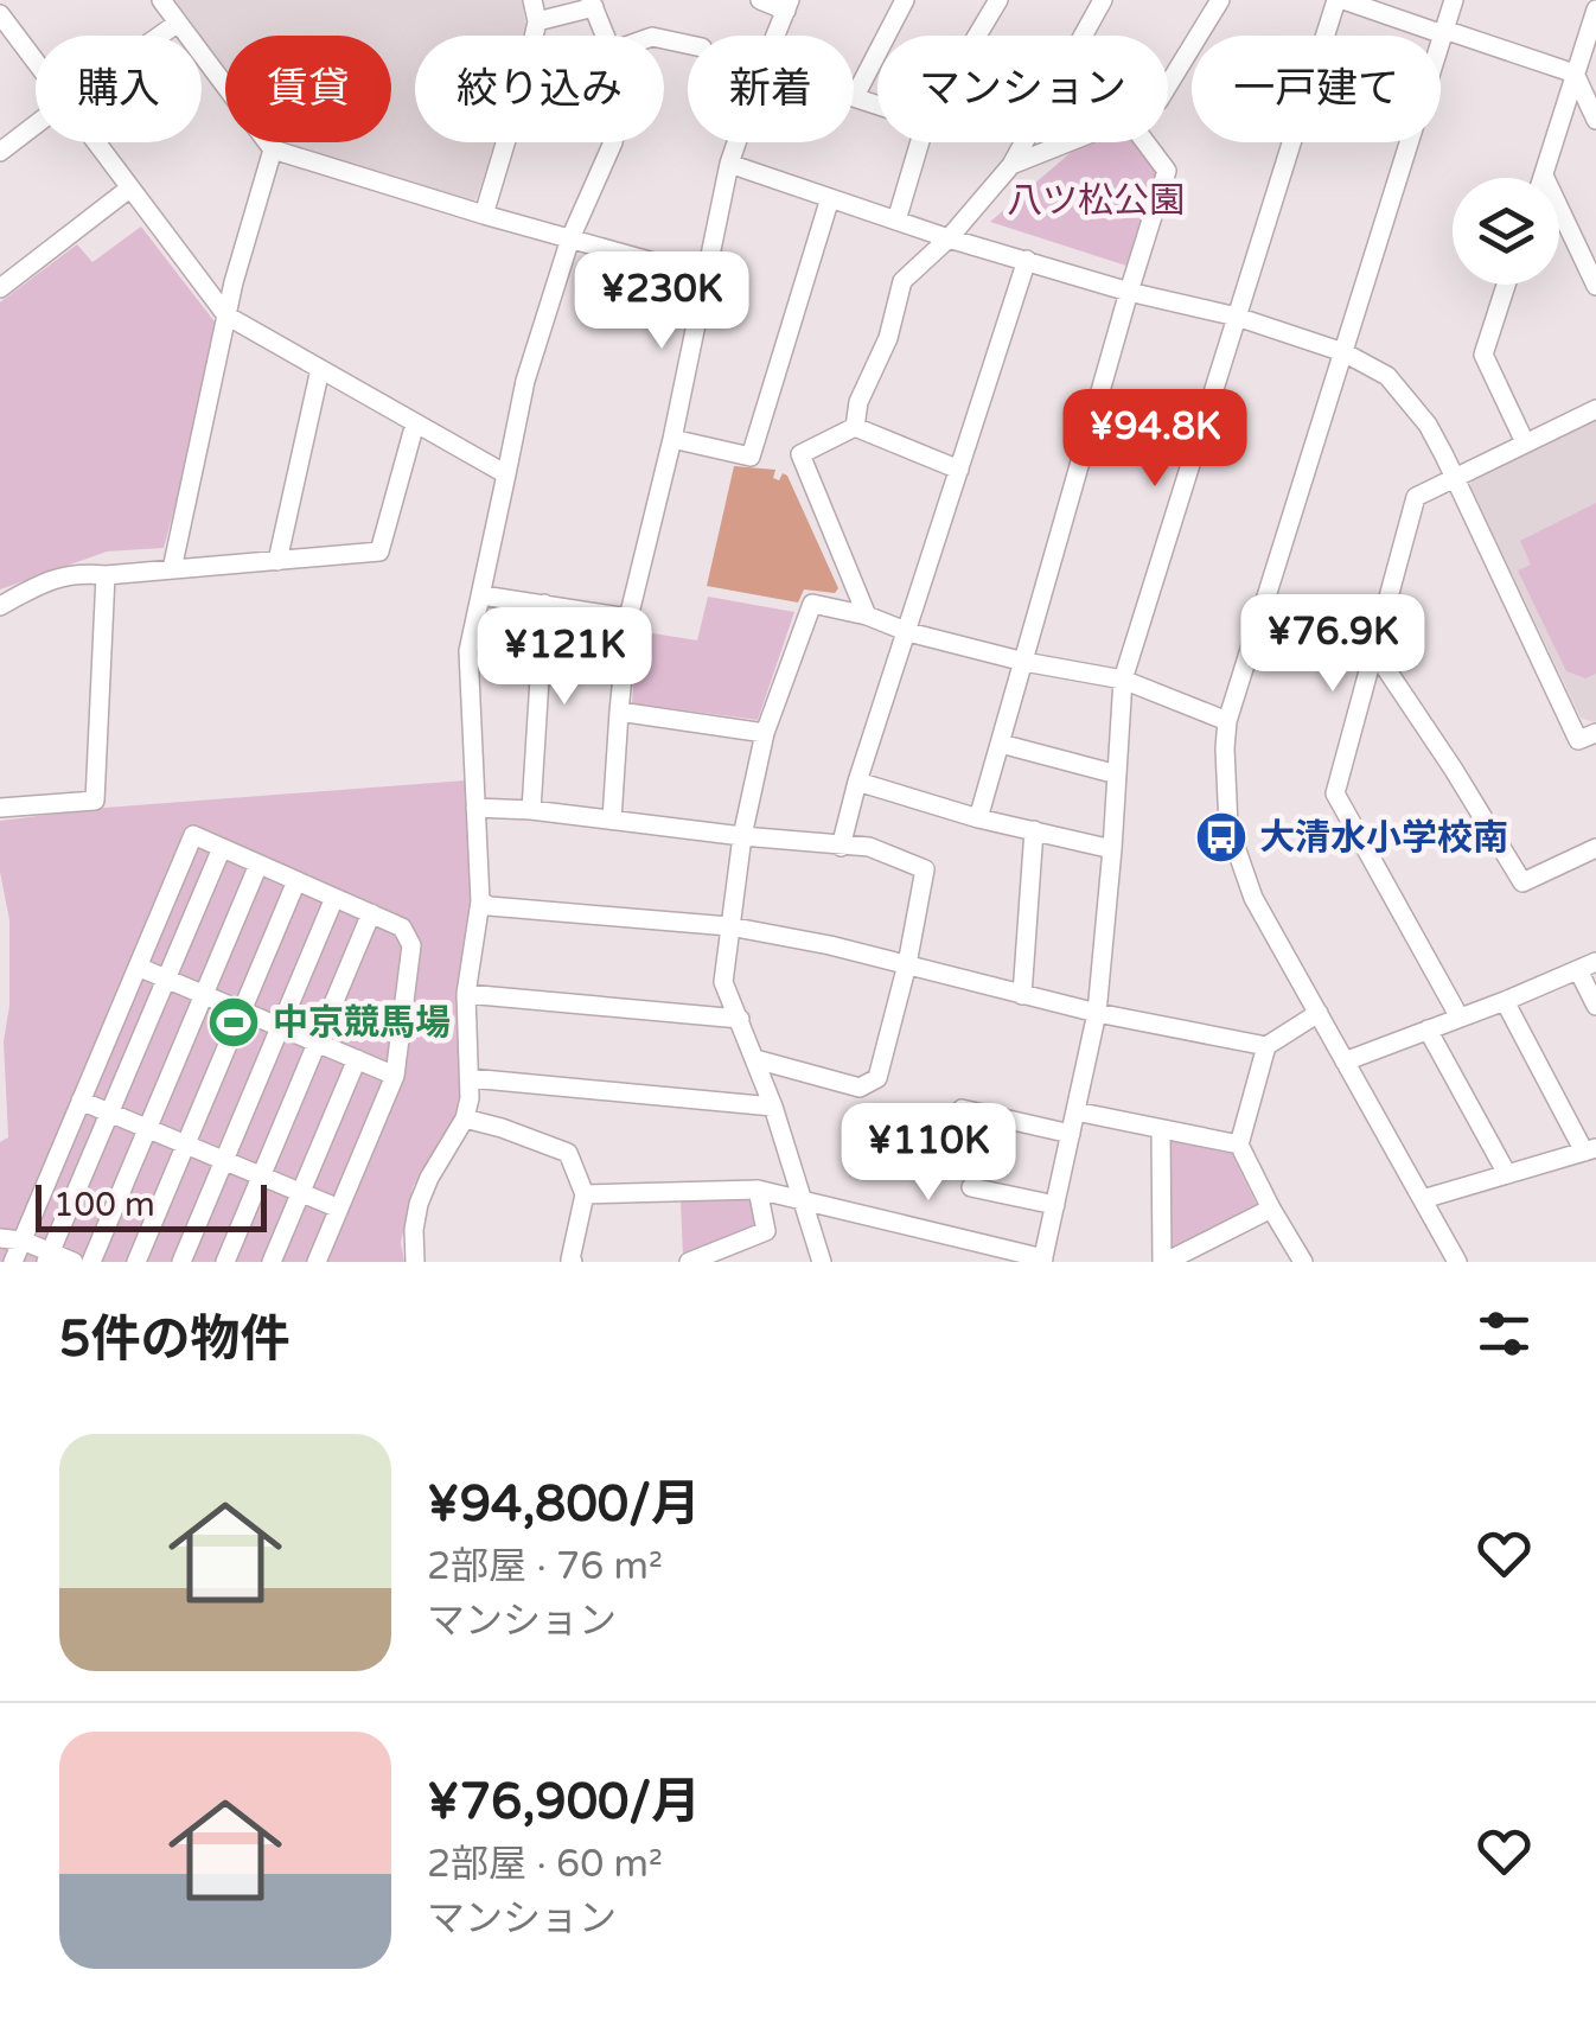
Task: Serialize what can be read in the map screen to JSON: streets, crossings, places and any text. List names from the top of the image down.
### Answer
{
  "parks": ["八ツ松公園"],
  "places": {
    "bus stop": ["大清水小学校南"],
    "sports": ["中京競馬場"]
  },
  "scale_bar": "100 m",
  "page": {
    "chip": [
      "購入",
      "賃貸",
      "絞り込み",
      "新着",
      "マンション",
      "一戸建て"
    ],
    "price": [
      "¥230K",
      "¥94.8K",
      "¥76.9K",
      "¥121K",
      "¥110K"
    ],
    "scale": "100 m",
    "heading": "5件の物件",
    "list": [
      {
        "name": "¥94,800/月",
        "note": "2部屋 · 76 m² · マンション"
      },
      {
        "name": "¥76,900/月",
        "note": "2部屋 · 60 m² · マンション"
      }
    ]
  }
}
